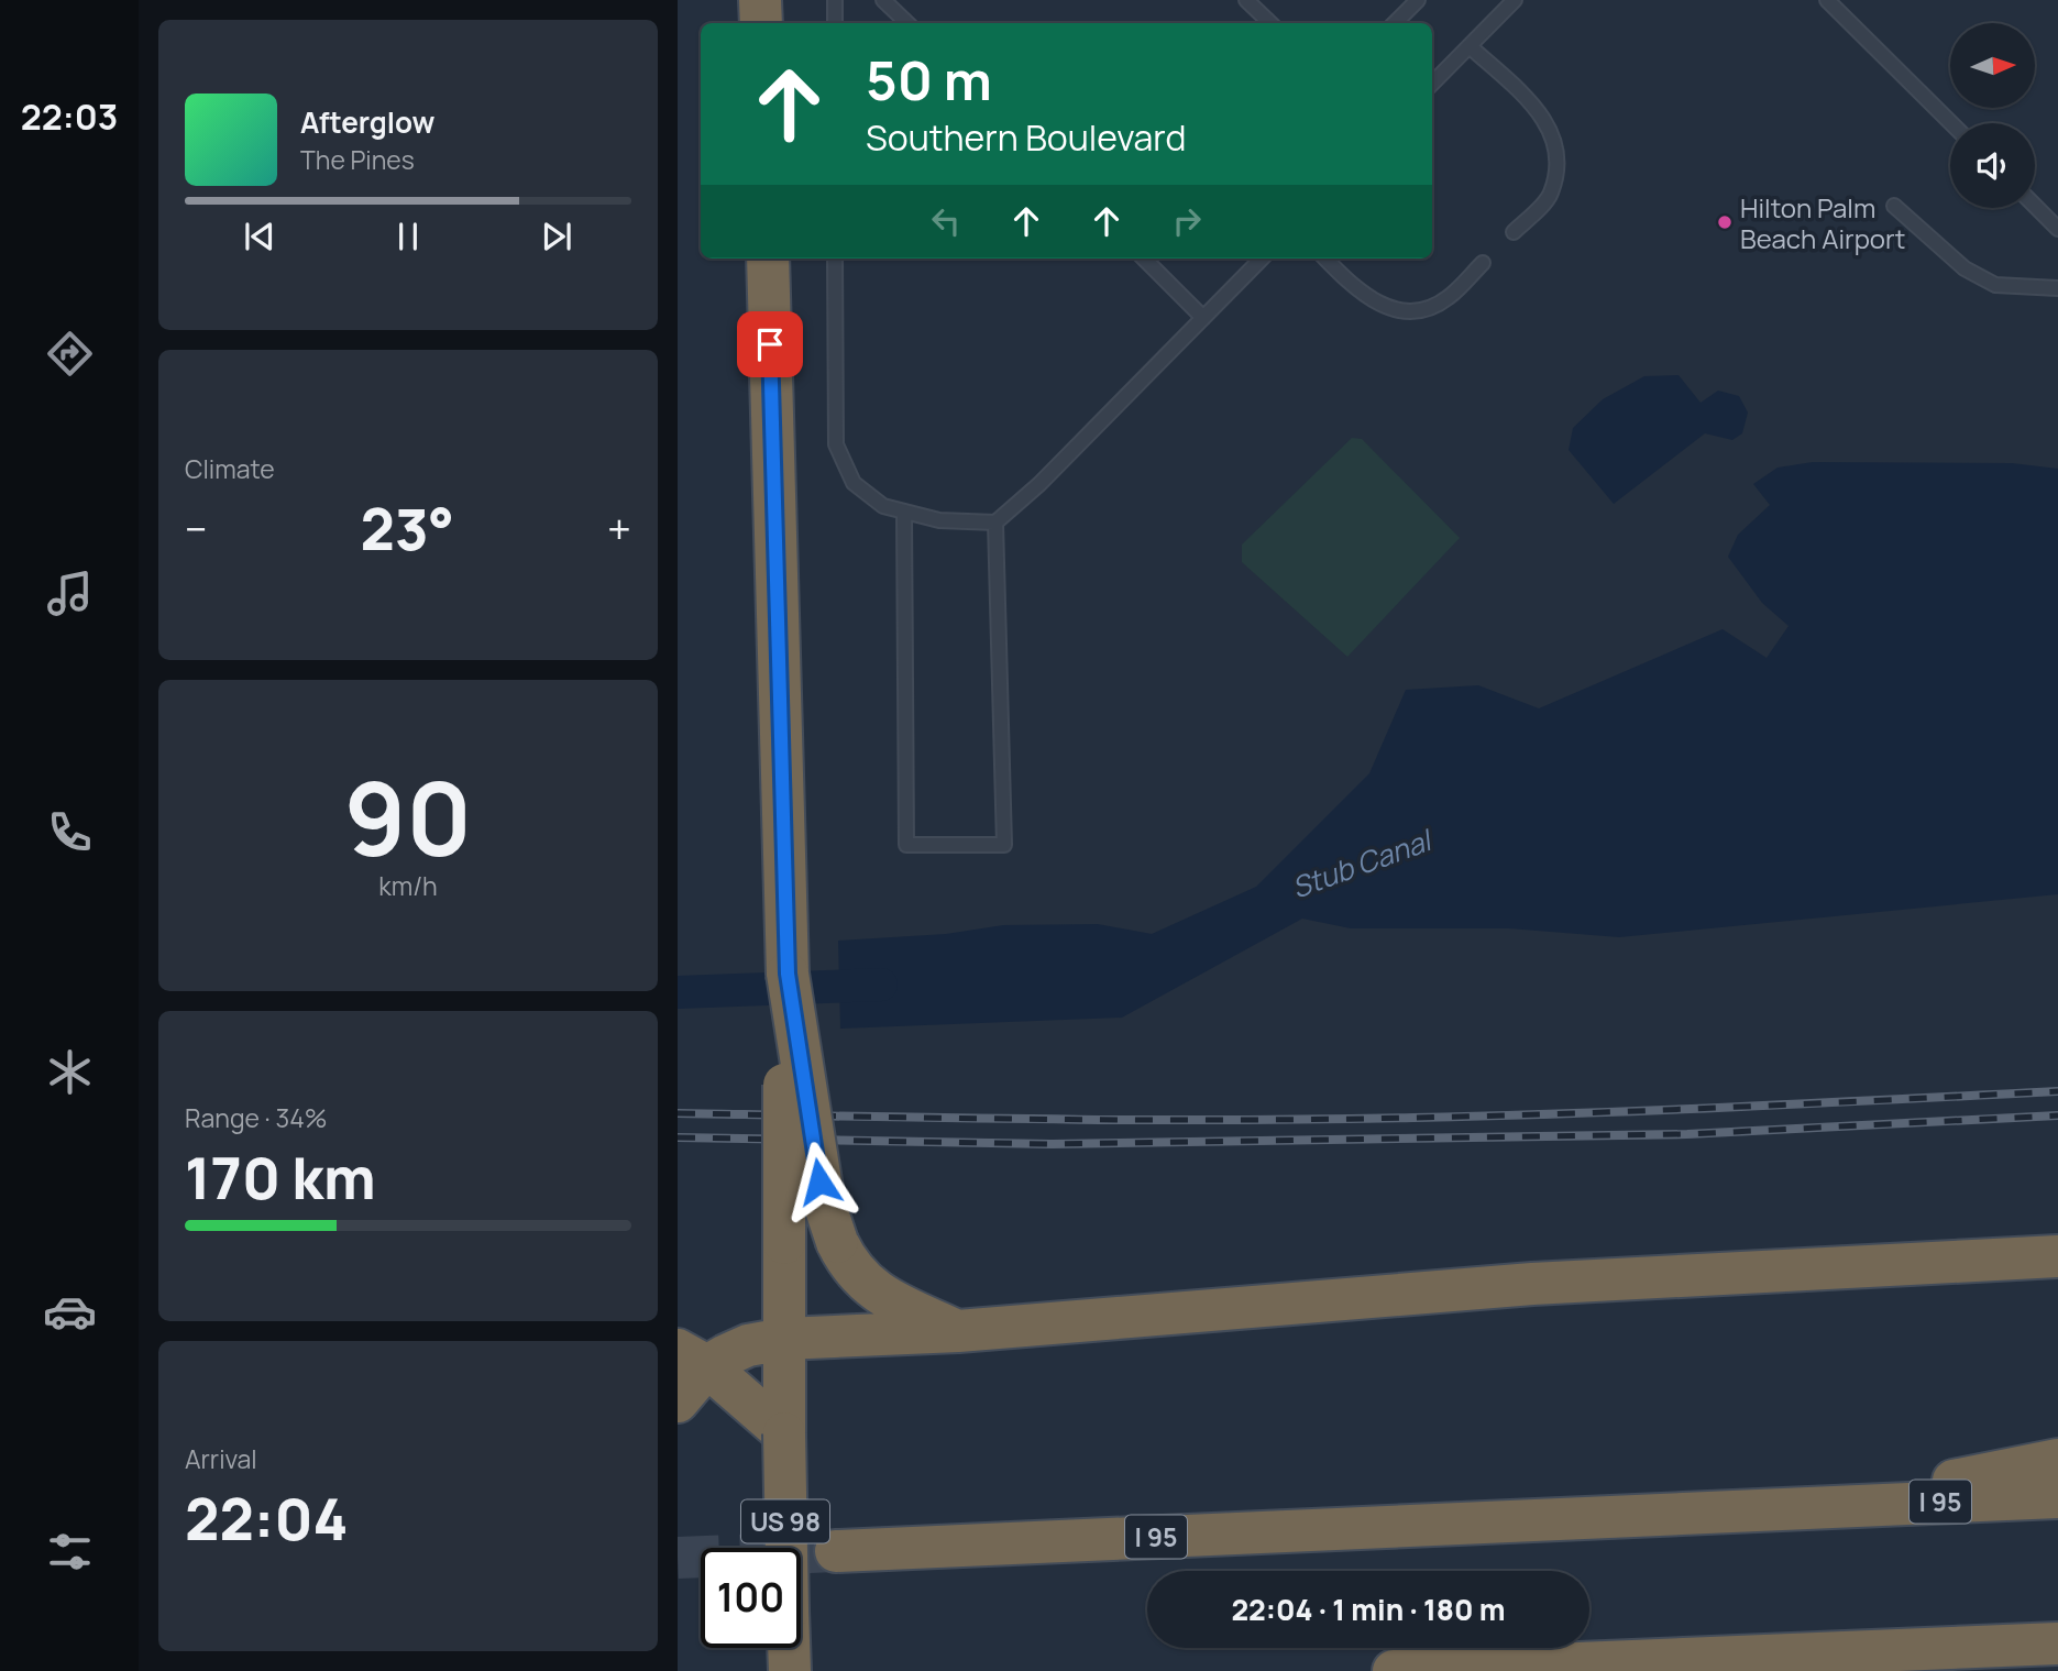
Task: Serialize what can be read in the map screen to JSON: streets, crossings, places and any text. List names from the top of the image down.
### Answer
{
  "streets": {
    "highway": ["I 95", "US 98"]
  },
  "water": ["Stub Canal"],
  "places": ["Hilton Palm Beach Airport"],
  "north": "right",
  "page": {
    "tabs": "22:03",
    "turn": ["50 m", "Southern Boulevard"],
    "song": ["Afterglow", "The Pines"],
    "tile": [
      "Climate",
      ["90", "km/h"],
      ["Range · 34%", "170 km"],
      ["Arrival", "22:04"]
    ],
    "heat": ["−", "23°", "+"],
    "limit": "100",
    "trip": "22:04 · 1 min · 180 m"
  }
}
